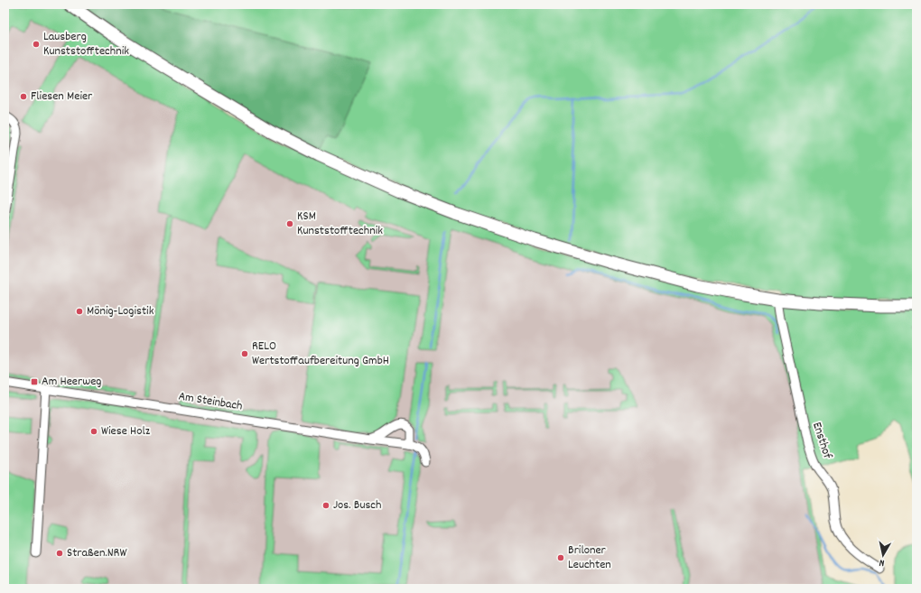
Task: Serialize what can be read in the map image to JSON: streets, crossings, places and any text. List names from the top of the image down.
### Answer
{
  "streets": {
    "street": ["Am Steinbach", "Ensthof"]
  },
  "places": {
    "other": [
      "Lausberg Kunststofftechnik",
      "Fliesen Meier",
      "KSM Kunststofftechnik",
      "Mönig-Logistik",
      "RELO Wertstoffaufbereitung GmbH",
      "Wiese Holz",
      "Jos. Busch",
      "Straßen.NRW",
      "Briloner Leuchten"
    ],
    "transit": ["Am Heerweg"]
  },
  "north": "bottom"
}
